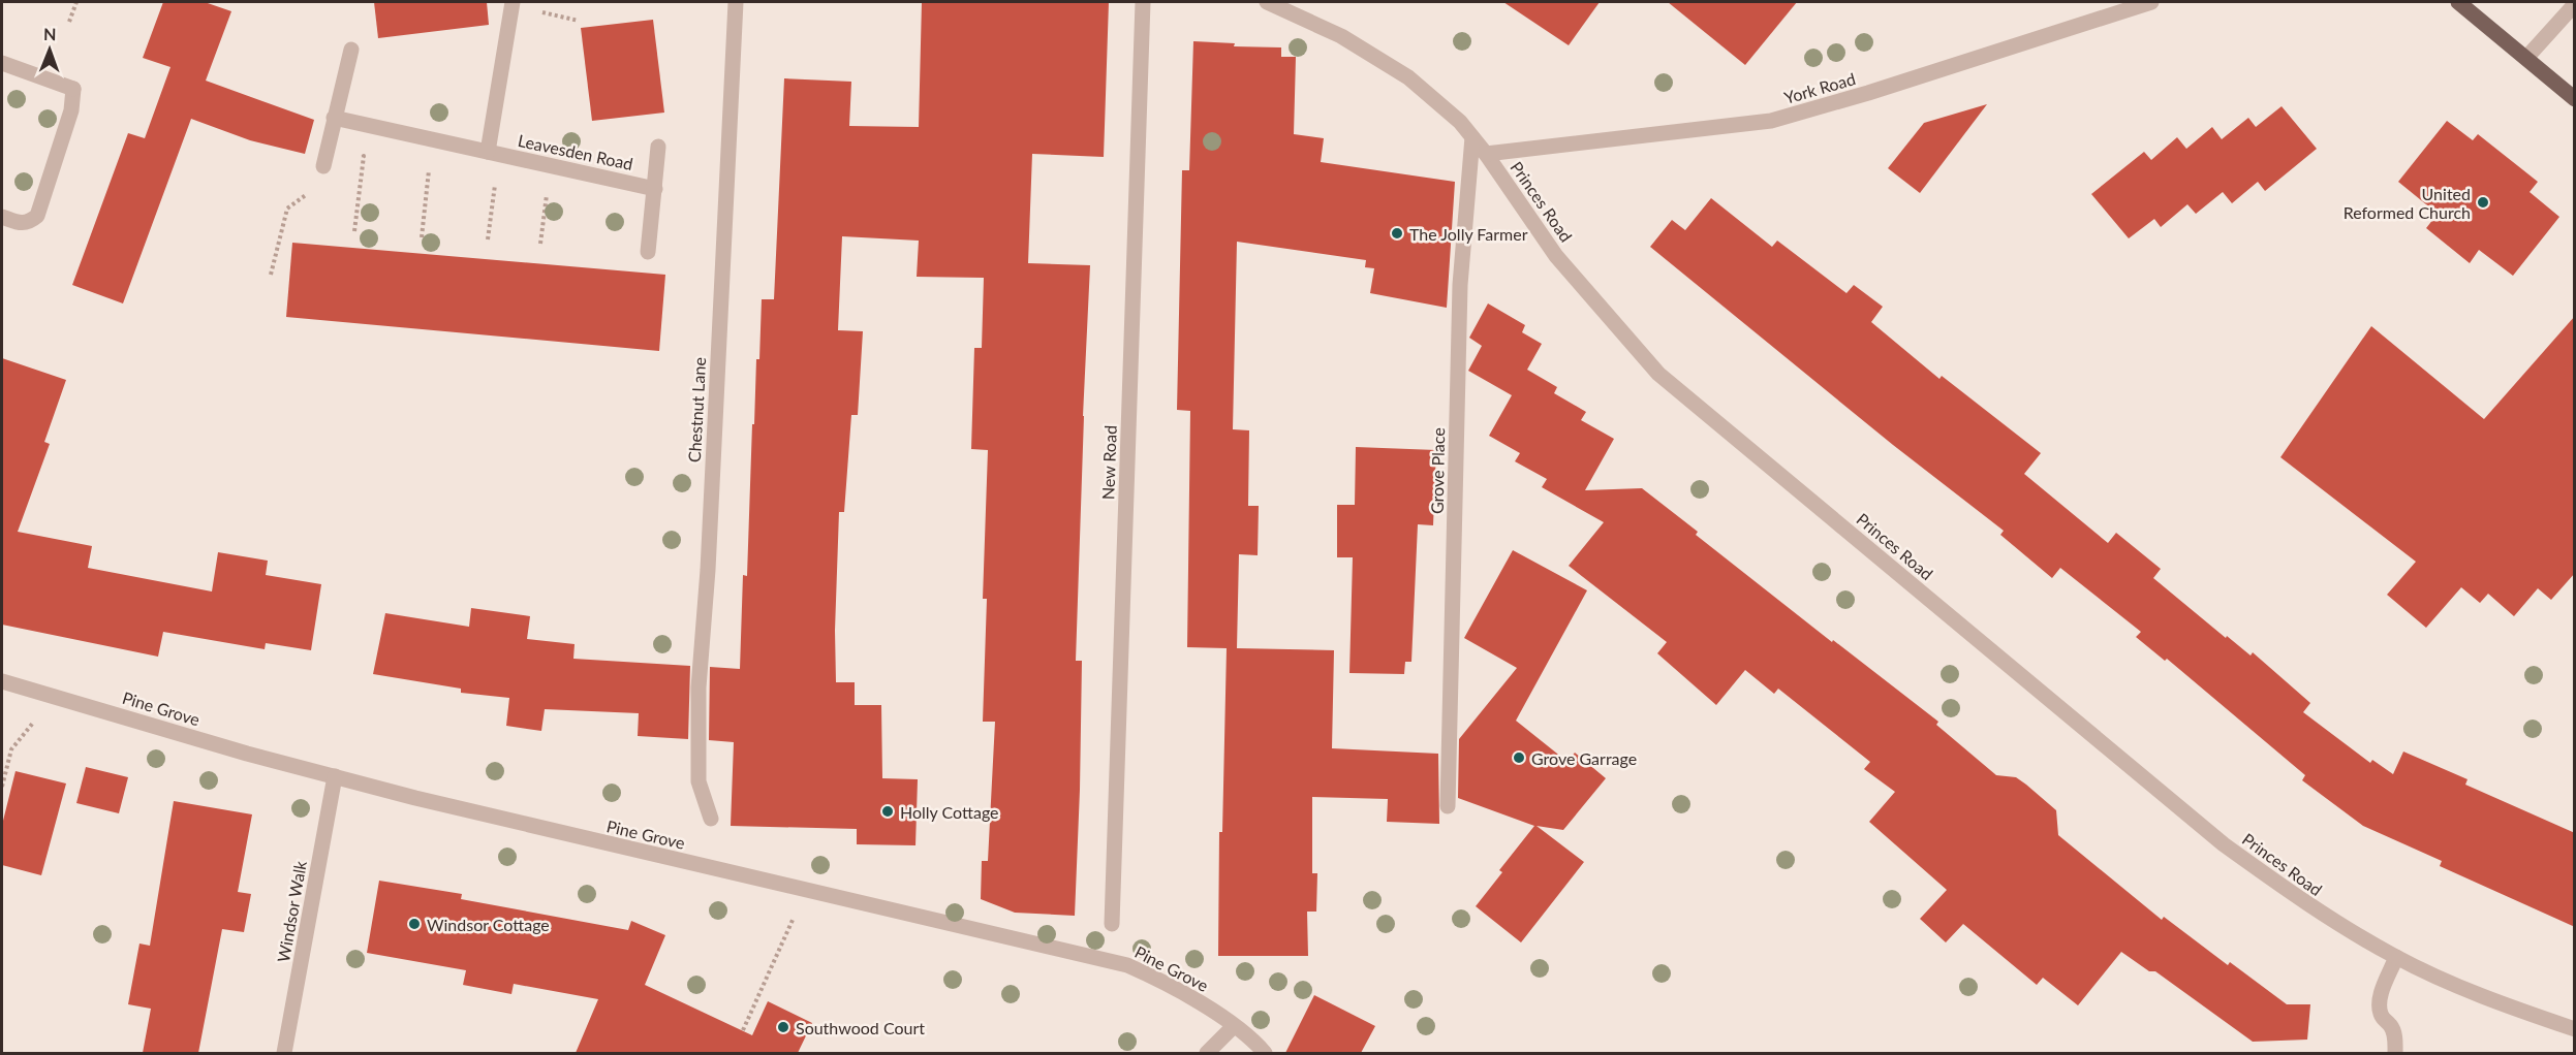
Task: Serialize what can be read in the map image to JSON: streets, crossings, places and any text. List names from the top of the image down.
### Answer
{
  "streets": {
    "street": [
      "York Road",
      "Leavesden Road",
      "Princes Road",
      "Chestnut Lane",
      "New Road",
      "Grove Place",
      "Pine Grove",
      "Windsor Walk"
    ]
  },
  "crossings": [
    ["York Road", "Princes Road"],
    ["Princes Road", "Grove Place"],
    ["Pine Grove", "Windsor Walk"]
  ],
  "places": [
    "United Reformed Church",
    "The Jolly Farmer",
    "Grove Garrage",
    "Holly Cottage",
    "Windsor Cottage",
    "Southwood Court"
  ],
  "north": "top"
}
